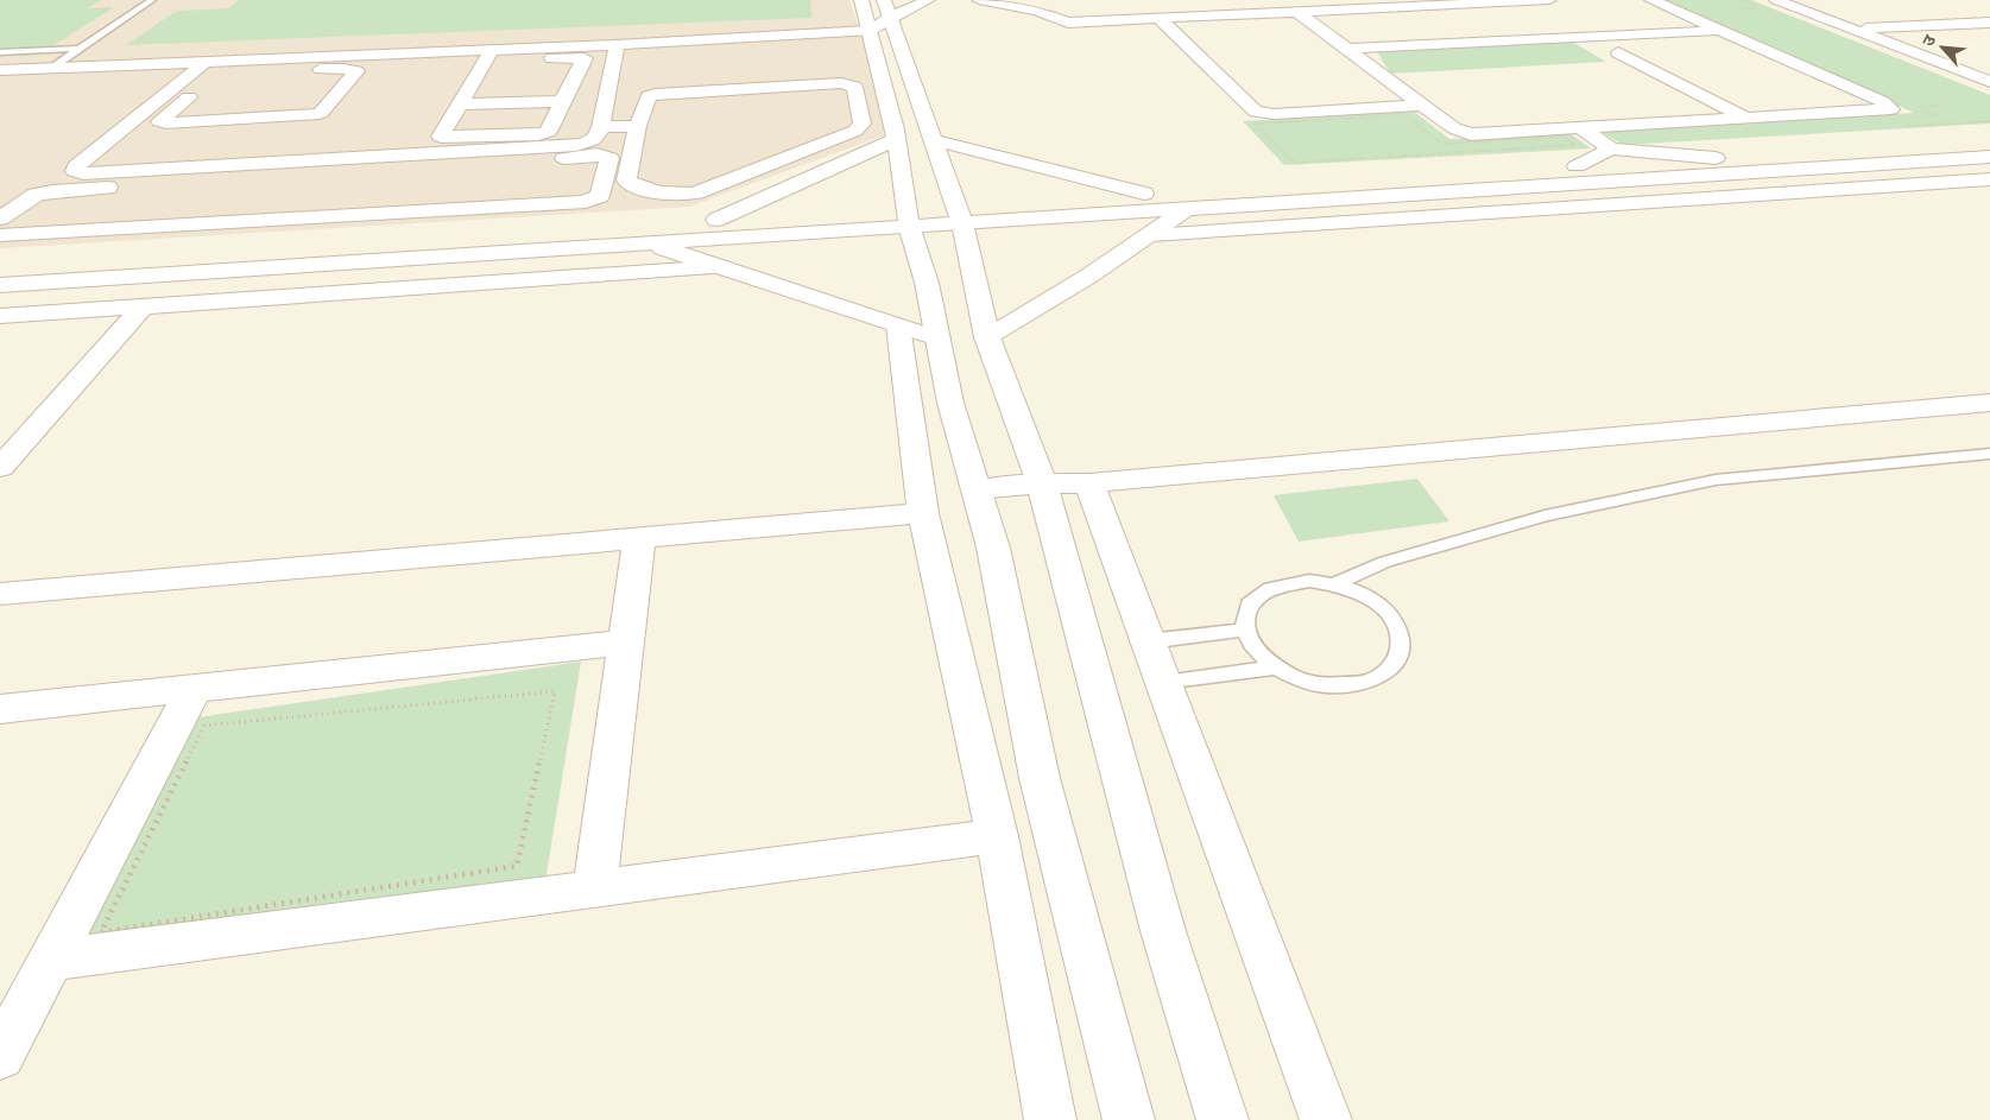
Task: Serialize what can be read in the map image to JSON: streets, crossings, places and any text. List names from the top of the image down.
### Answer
{
  "north": "top left"
}
